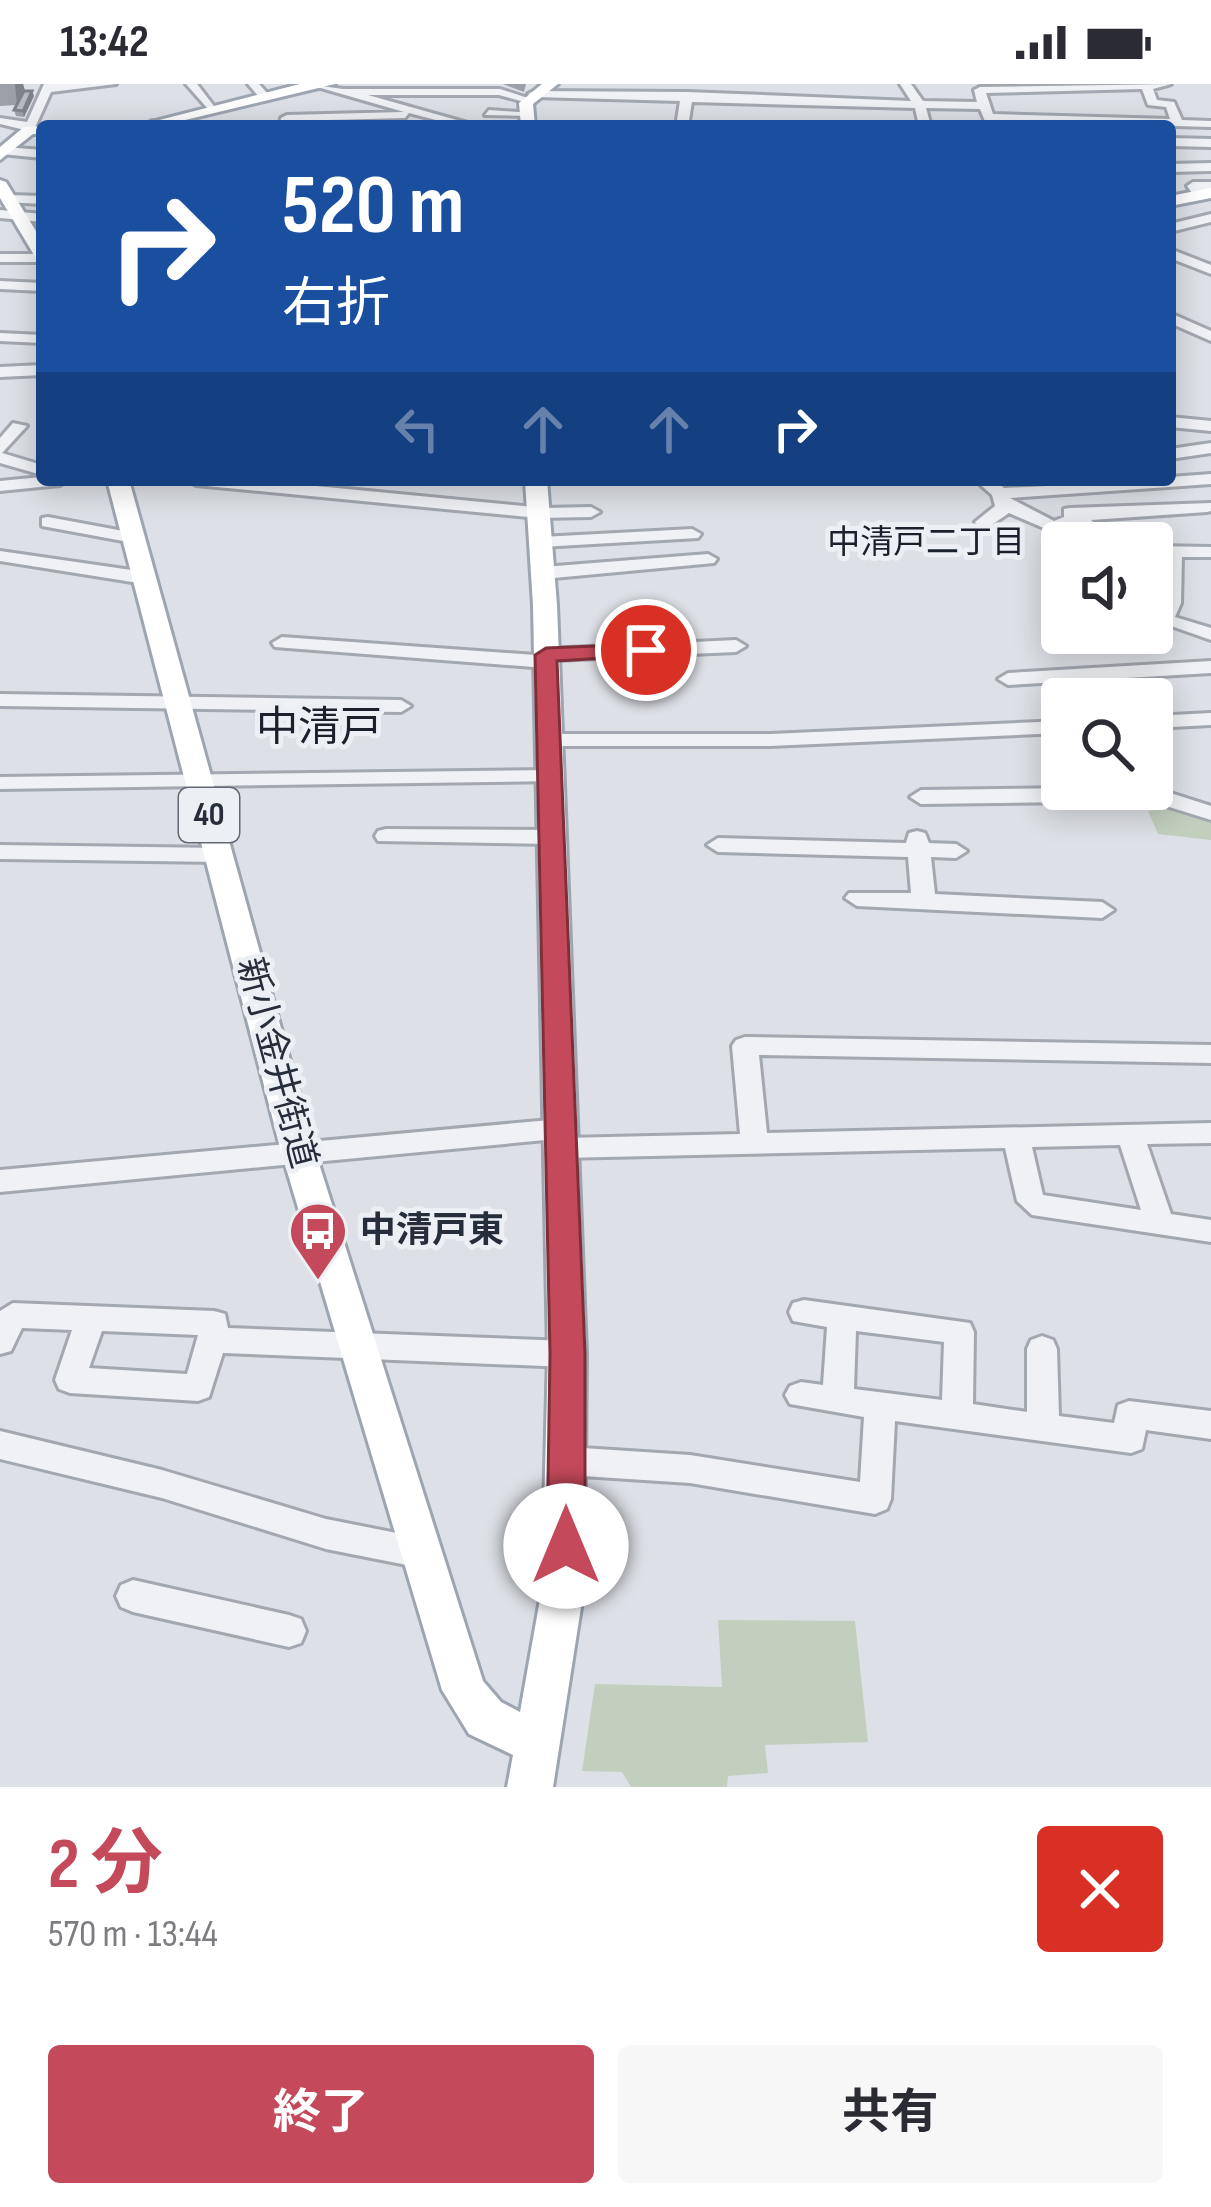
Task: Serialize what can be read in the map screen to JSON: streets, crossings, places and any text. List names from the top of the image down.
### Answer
{
  "streets": {
    "main road": ["40", "新小金井街道"]
  },
  "districts": ["中清戸二丁目", "中清戸"],
  "places": {
    "bus stop": ["中清戸東"]
  },
  "page": {
    "status": "13:42",
    "turn": ["520 m", "右折"],
    "heading": ["2 分", "570 m · 13:44"],
    "buttons": ["終了", "共有"]
  }
}
